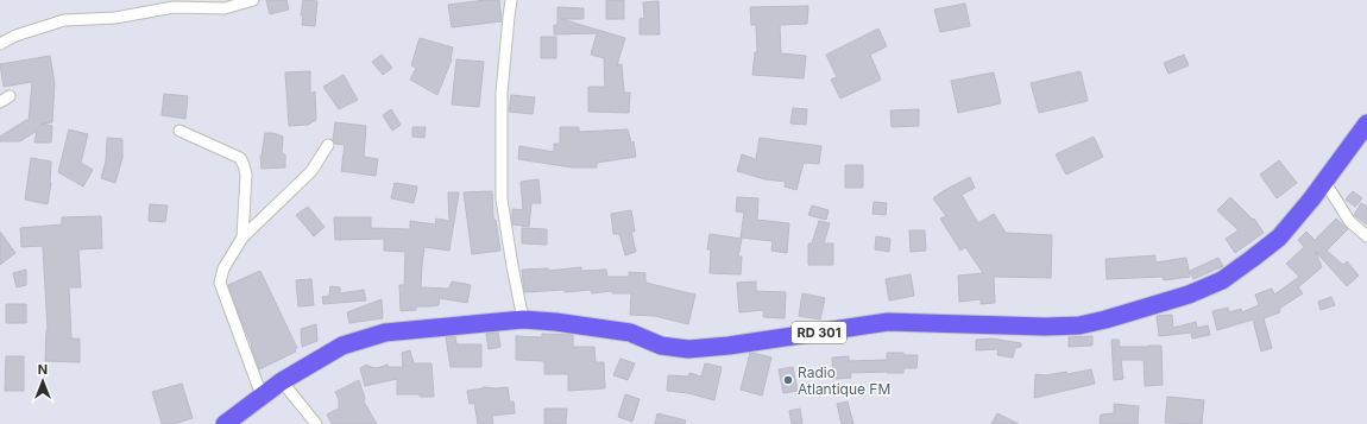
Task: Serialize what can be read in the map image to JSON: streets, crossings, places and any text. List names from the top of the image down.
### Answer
{
  "streets": {
    "main road": ["RD 301"]
  },
  "places": ["Radio Atlantique FM"],
  "north": "top"
}
